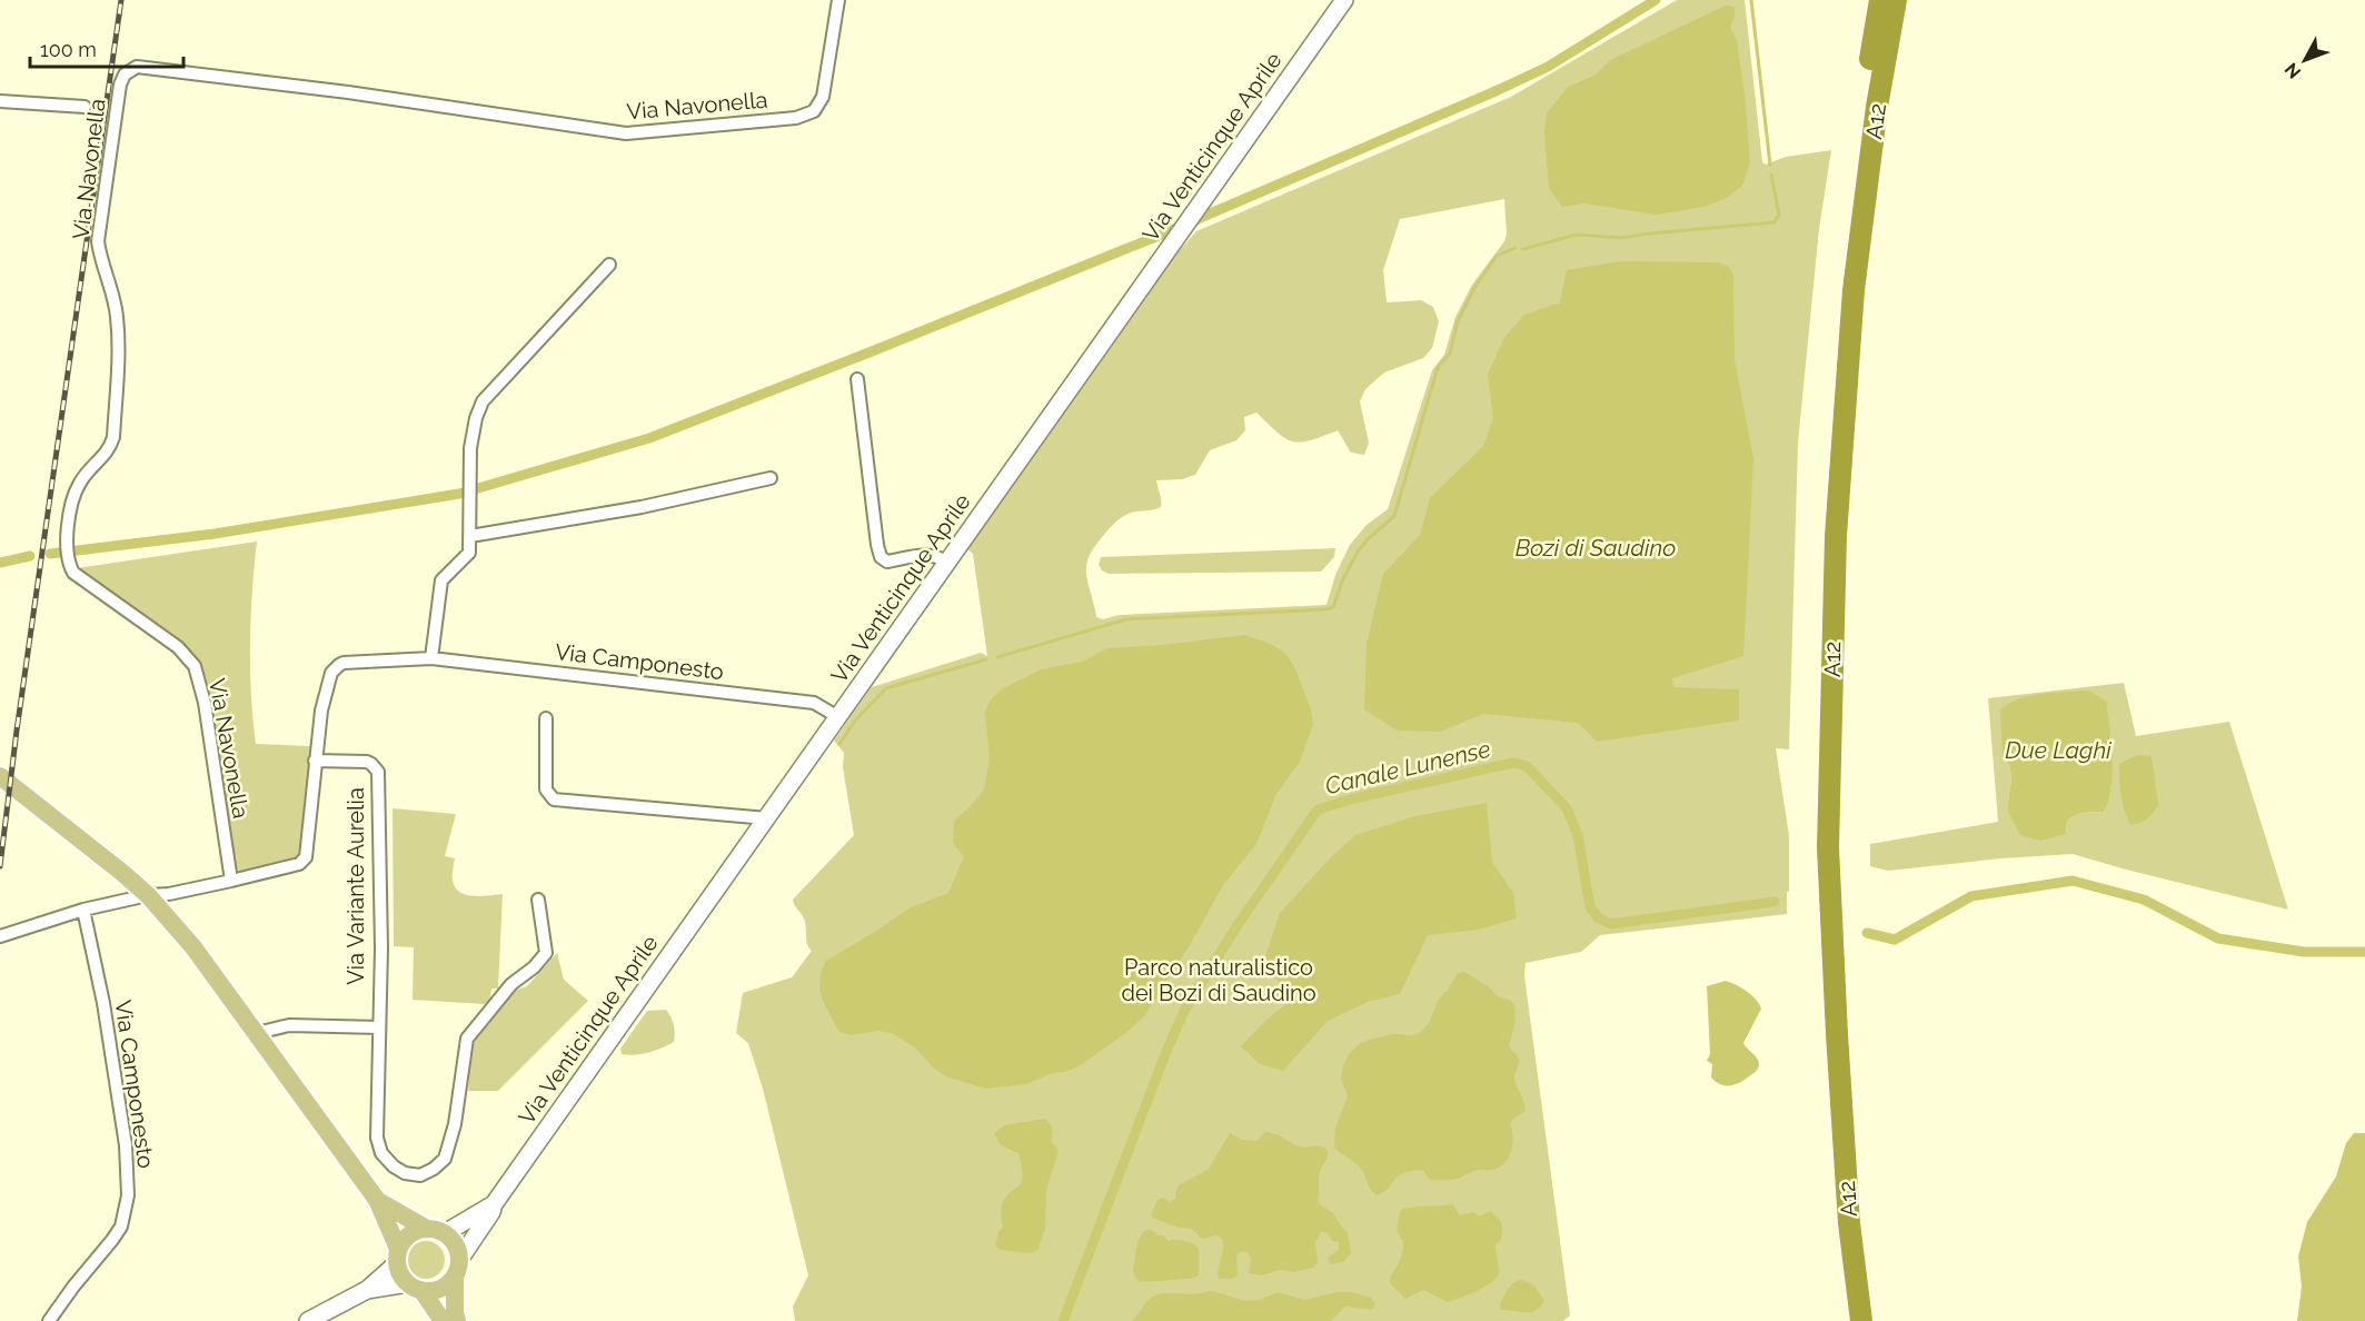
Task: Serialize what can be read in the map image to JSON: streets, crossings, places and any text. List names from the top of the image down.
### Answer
{
  "streets": {
    "highway": ["A12"],
    "main road": ["Via Venticinque Aprile"],
    "street": ["Via Navonella", "Via Camponesto", "Via Variante Aurelia"]
  },
  "crossings": [
    ["Via Navonella", "Via Camponesto"],
    ["Via Venticinque Aprile", "Via Camponesto"],
    ["Via Camponesto", "Via Variante Aurelia"]
  ],
  "water": ["Bozi di Saudino", "Due Laghi", "Canale Lunense"],
  "parks": ["Parco naturalistico dei Bozi di Saudino"],
  "scale_bar": "100 m",
  "north": "bottom left"
}
